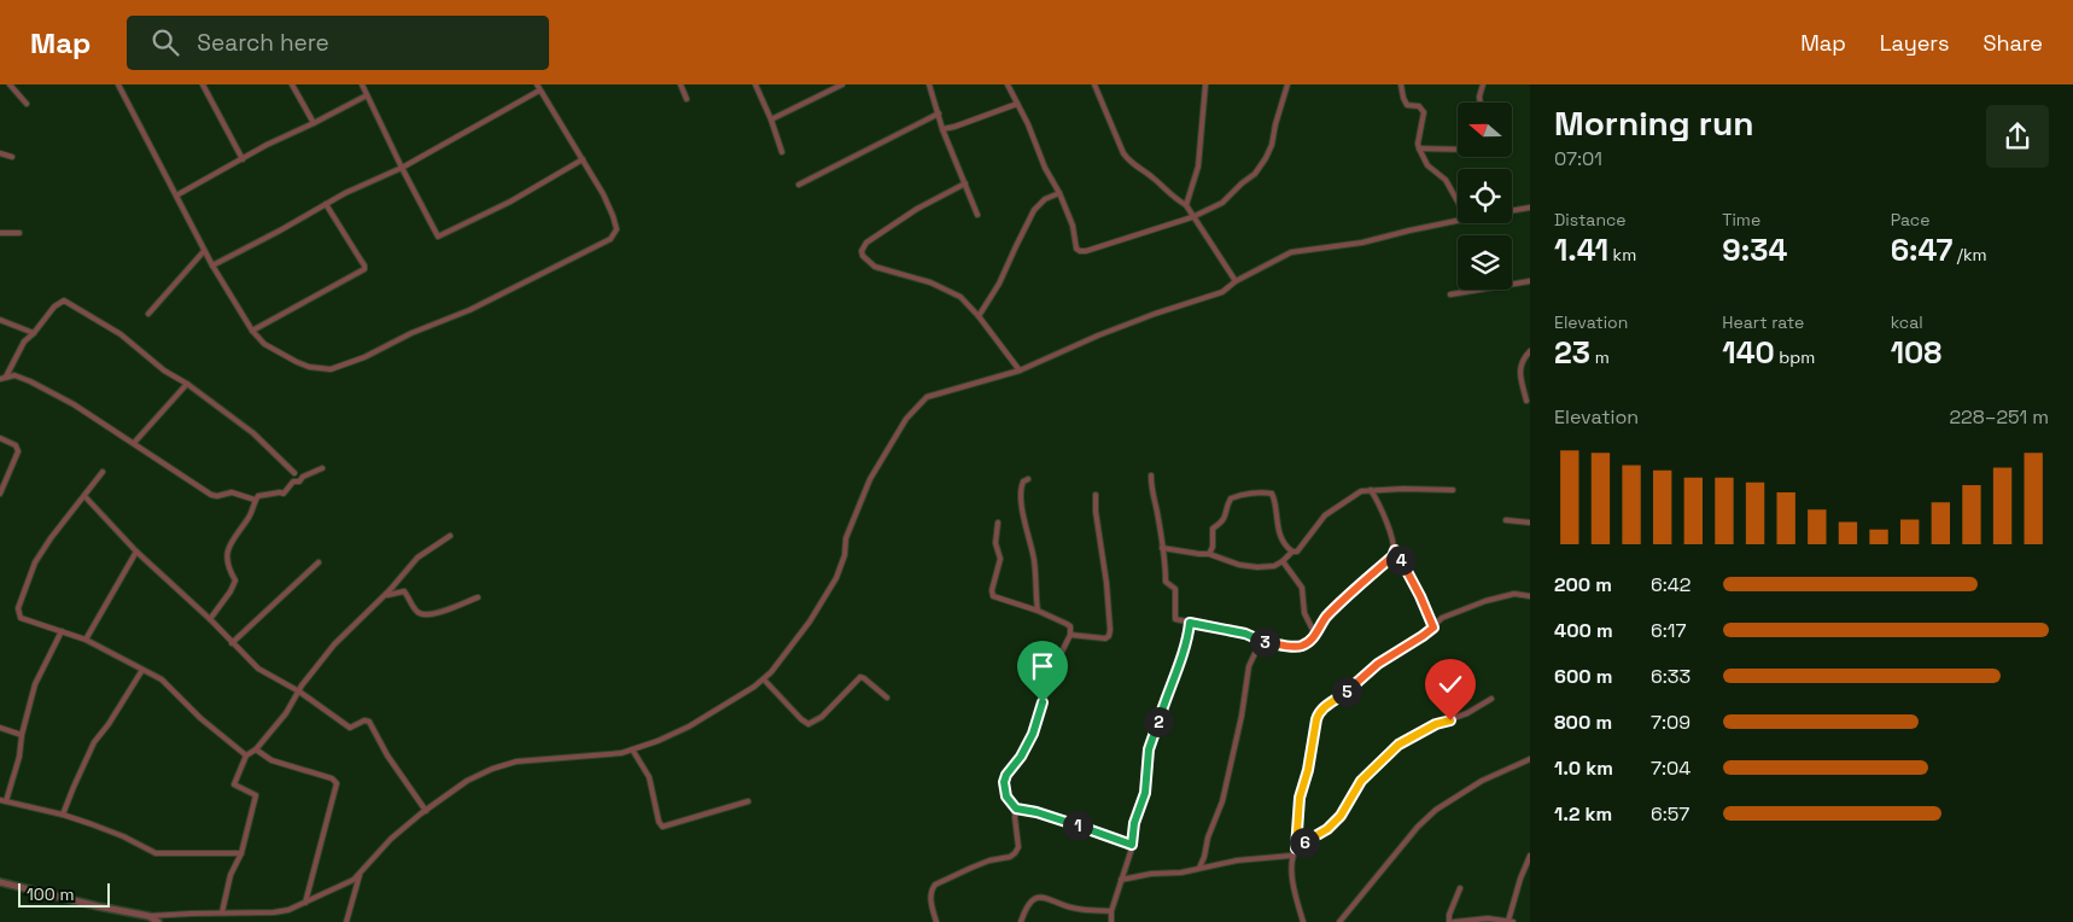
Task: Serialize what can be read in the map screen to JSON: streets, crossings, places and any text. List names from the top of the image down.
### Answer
{
  "scale_bar": "100 m",
  "north": "left",
  "page": {
    "header": "Map",
    "search": "Search here",
    "nav": ["Map", "Layers", "Share"],
    "heading": ["Morning run", "07:01"],
    "stats": [
      ["Distance", "1.41 km"],
      ["Time", "9:34"],
      ["Pace", "6:47 /km"],
      ["Elevation", "23 m"],
      ["Heart rate", "140 bpm"],
      ["kcal", "108"]
    ],
    "chart": ["Elevation", "228–251 m"],
    "pins": [
      "4",
      "3",
      "5",
      "2",
      "1",
      "6"
    ],
    "list": [
      {
        "name": "200 m",
        "note": "6:42"
      },
      {
        "name": "400 m",
        "note": "6:17"
      },
      {
        "name": "600 m",
        "note": "6:33"
      },
      {
        "name": "800 m",
        "note": "7:09"
      },
      {
        "name": "1.0 km",
        "note": "7:04"
      },
      {
        "name": "1.2 km",
        "note": "6:57"
      }
    ],
    "scale": "100 m"
  }
}
